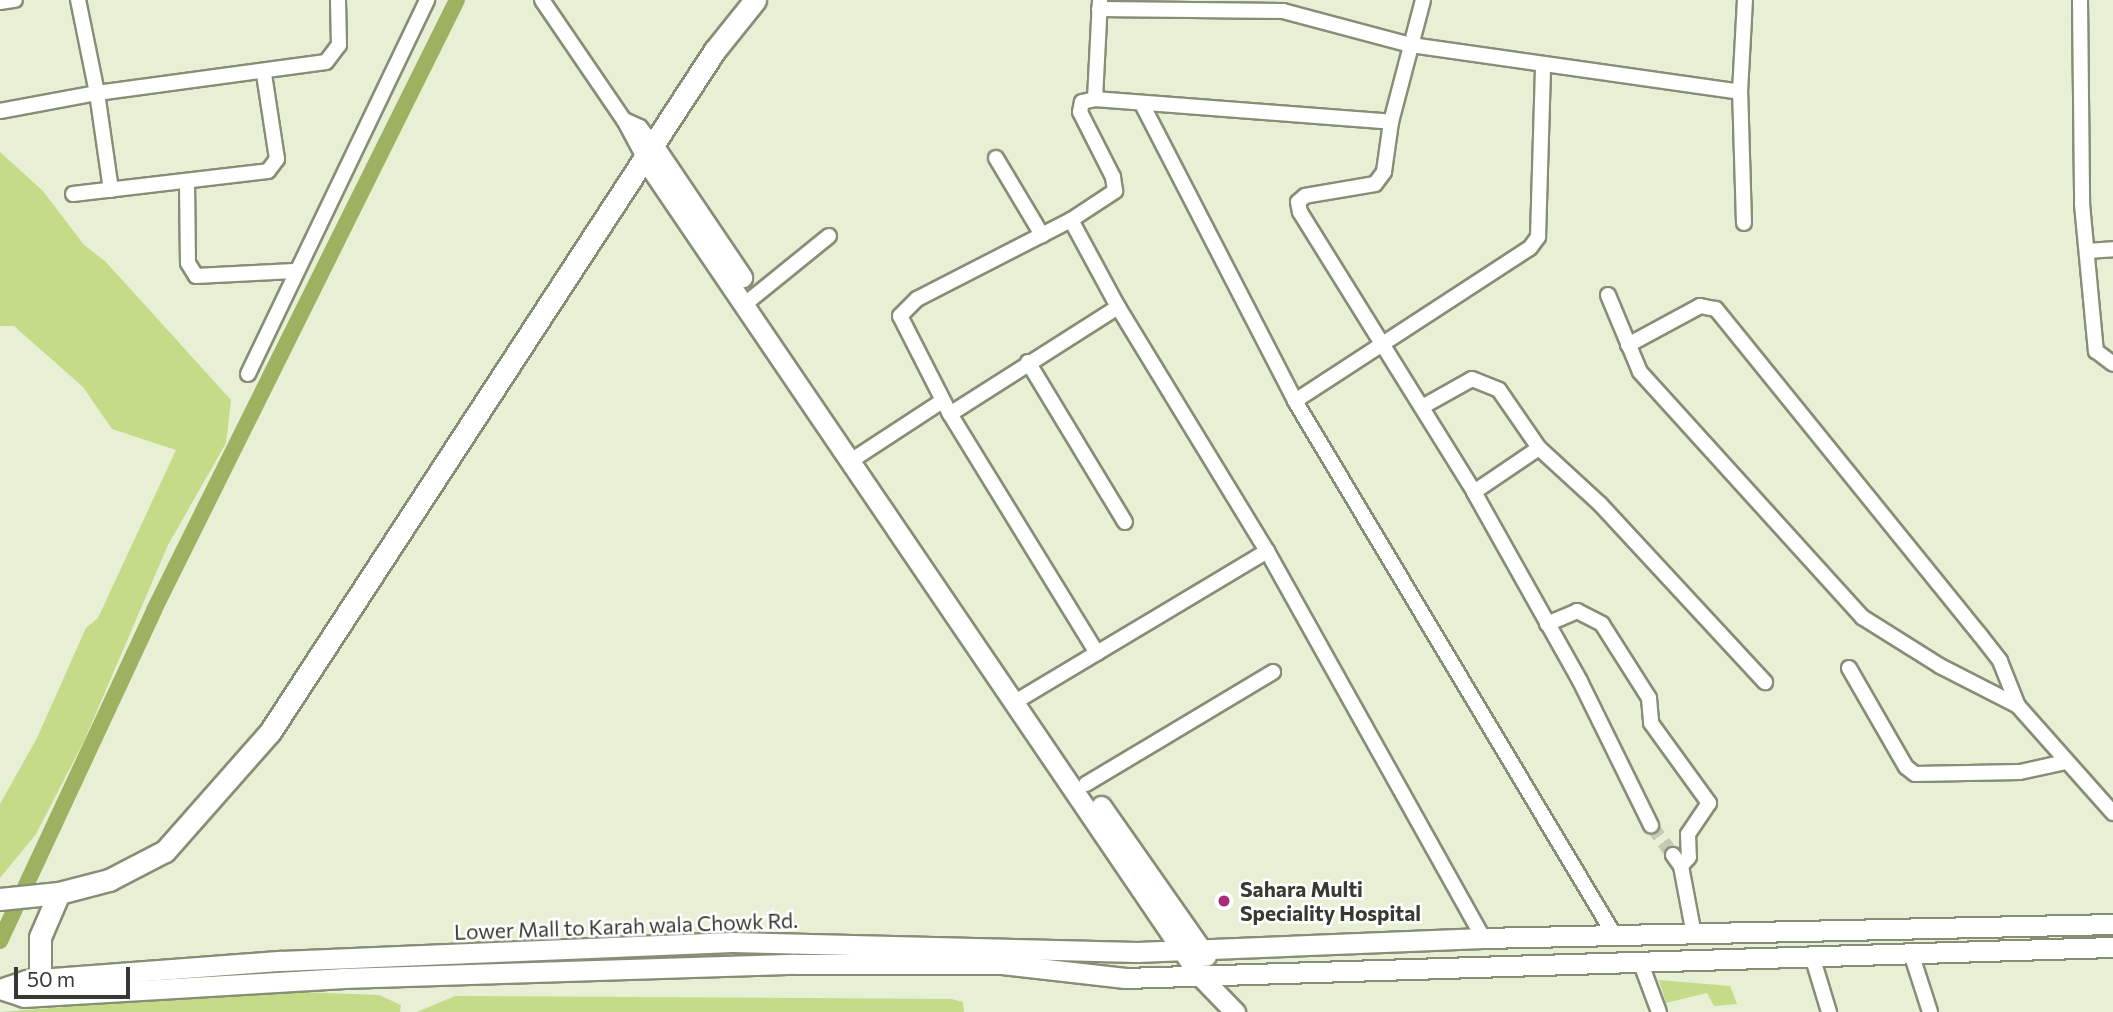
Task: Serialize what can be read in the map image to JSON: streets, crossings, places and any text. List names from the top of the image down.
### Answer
{
  "streets": {
    "main road": ["Lower Mall to Karah wala Chowk Rd."]
  },
  "places": ["Sahara Multi Speciality Hospital"],
  "scale_bar": "50 m"
}
